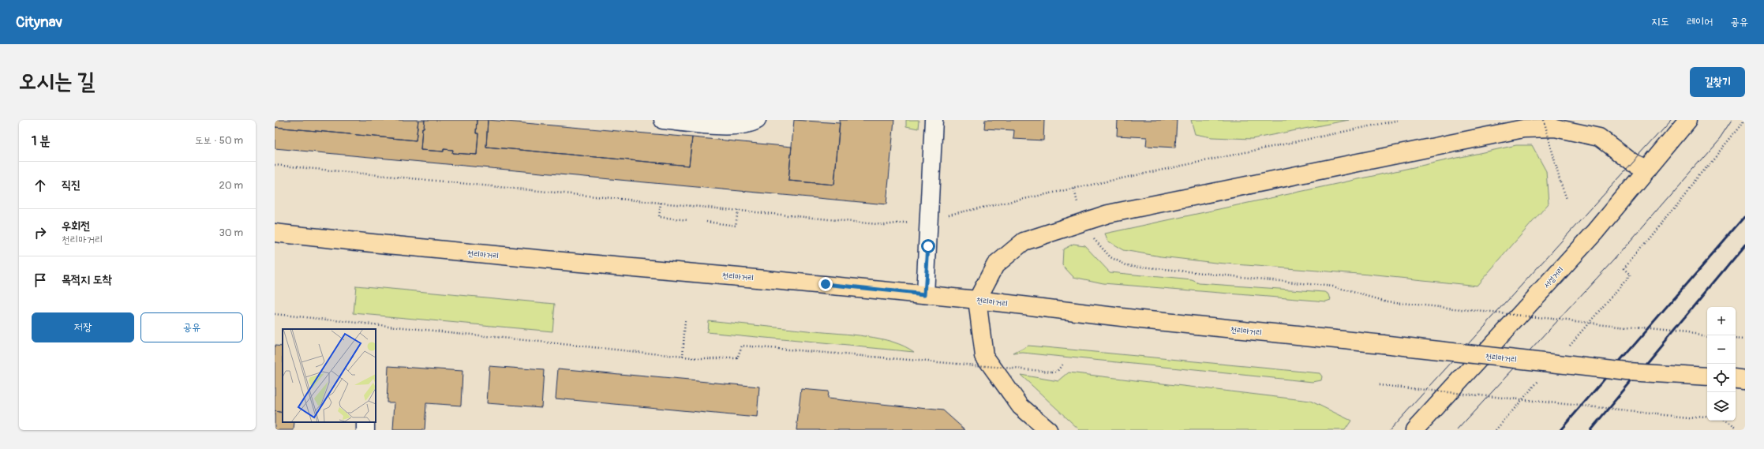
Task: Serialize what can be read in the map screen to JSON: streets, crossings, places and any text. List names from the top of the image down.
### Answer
{
  "streets": {
    "main road": ["천리마거리", "서성거리"]
  },
  "page": {
    "header": "Citynav",
    "nav": ["지도", "레이어", "공유"],
    "buttons": [
      "길찾기",
      ["저장", "공유"]
    ],
    "title": "오시는 길",
    "heading": ["1 분", "도보 · 50 m"],
    "list": [
      ["직진", "20 m"],
      ["우회전", "천리마거리", "30 m"],
      "목적지 도착"
    ],
    "map_buttons": ["+", "−"]
  }
}
